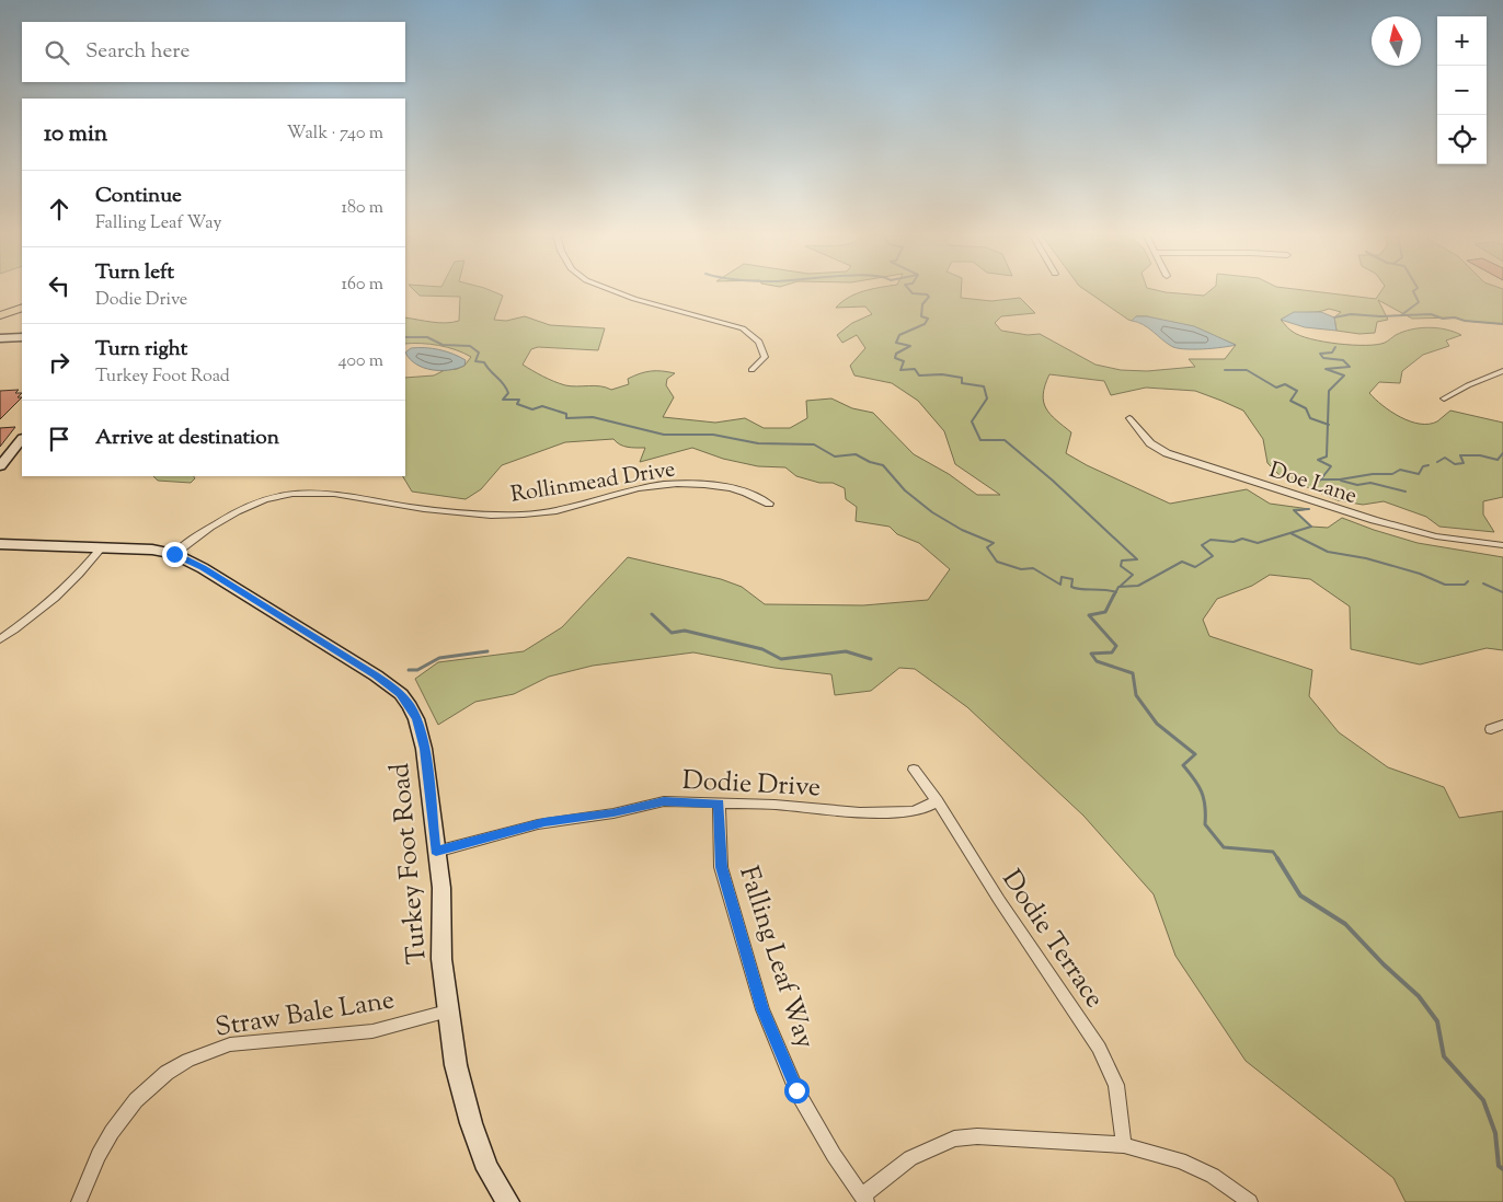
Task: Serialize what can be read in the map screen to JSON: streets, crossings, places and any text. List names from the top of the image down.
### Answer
{
  "streets": {
    "street": [
      "Rollinmead Drive",
      "Doe Lane",
      "Dodie Drive",
      "Turkey Foot Road",
      "Dodie Terrace",
      "Falling Leaf Way",
      "Straw Bale Lane"
    ]
  },
  "crossings": [
    ["Rollinmead Drive", "Turkey Foot Road"],
    ["Dodie Drive", "Turkey Foot Road"],
    ["Dodie Drive", "Dodie Terrace"],
    ["Dodie Drive", "Falling Leaf Way"],
    ["Turkey Foot Road", "Straw Bale Lane"]
  ],
  "north": "top",
  "page": {
    "map_buttons": ["+", "−"],
    "search": "Search here",
    "heading": ["10 min", "Walk · 740 m"],
    "list": [
      ["Continue", "Falling Leaf Way", "180 m"],
      ["Turn left", "Dodie Drive", "160 m"],
      ["Turn right", "Turkey Foot Road", "400 m"],
      "Arrive at destination"
    ]
  }
}
